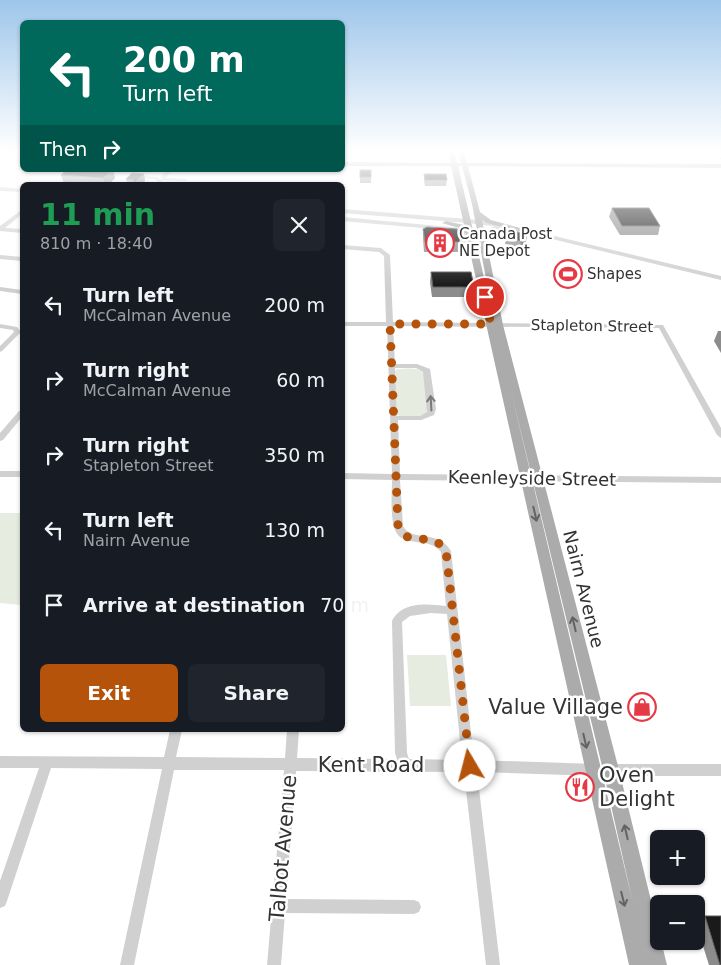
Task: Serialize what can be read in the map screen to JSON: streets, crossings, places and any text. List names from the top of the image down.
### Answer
{
  "streets": {
    "main road": ["Nairn Avenue"],
    "street": [
      "Stapleton Street",
      "Keenleyside Street",
      "Kent Road",
      "Talbot Avenue"
    ]
  },
  "crossings": [
    ["Stapleton Street", "Nairn Avenue"],
    ["Keenleyside Street", "Nairn Avenue"],
    ["Nairn Avenue", "Kent Road"],
    ["Kent Road", "Talbot Avenue"]
  ],
  "places": {
    "building": ["Canada Post NE Depot"],
    "sports": ["Shapes"],
    "shop": ["Value Village"],
    "restaurant": ["Oven Delight"]
  },
  "page": {
    "turn": ["200 m", "Turn left"],
    "then": "Then",
    "heading": ["11 min", "810 m · 18:40"],
    "list": [
      {
        "name": "Turn left",
        "note": "McCalman Avenue",
        "value": "200 m"
      },
      {
        "name": "Turn right",
        "note": "McCalman Avenue",
        "value": "60 m"
      },
      {
        "name": "Turn right",
        "note": "Stapleton Street",
        "value": "350 m"
      },
      {
        "name": "Turn left",
        "note": "Nairn Avenue",
        "value": "130 m"
      },
      {
        "name": "Arrive at destination",
        "value": "70 m"
      }
    ],
    "buttons": ["Exit", "Share"],
    "map_buttons": ["+", "−"]
  }
}
